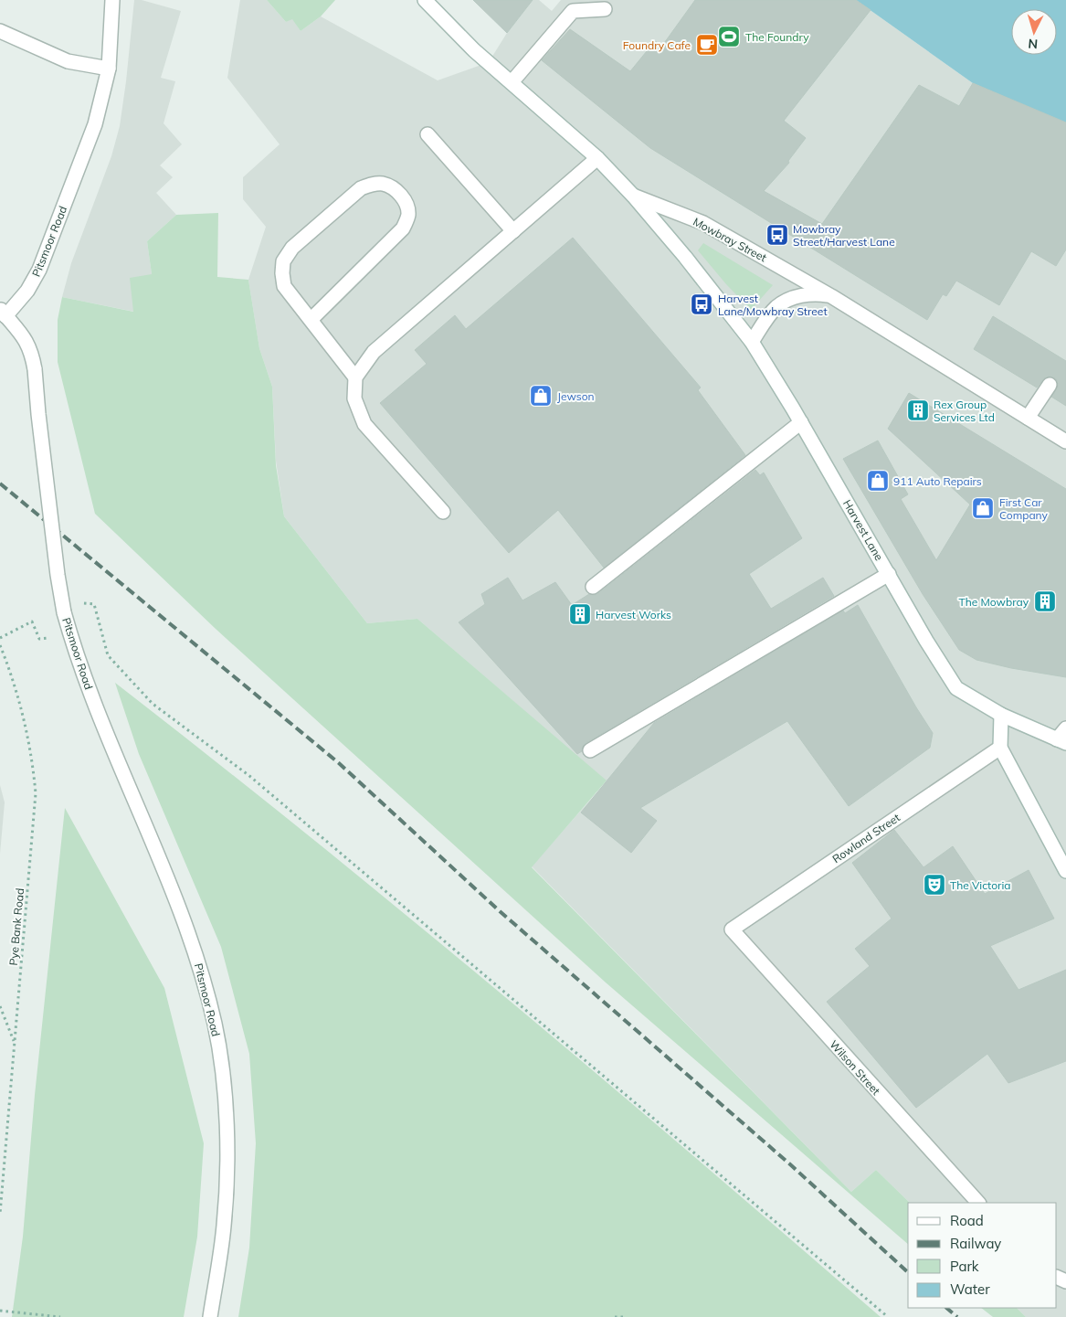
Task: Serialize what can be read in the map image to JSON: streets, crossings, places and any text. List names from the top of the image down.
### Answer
{
  "streets": {
    "street": [
      "Mowbray Street",
      "Pitsmoor Road",
      "Harvest Lane",
      "Rowland Street",
      "Wilson Street"
    ],
    "path": ["Pye Bank Road"]
  },
  "crossings": [
    ["Mowbray Street", "Harvest Lane"],
    ["Rowland Street", "Wilson Street"]
  ],
  "places": {
    "sports": ["The Foundry"],
    "cafe": ["Foundry Cafe"],
    "bus stop": ["Mowbray Street/Harvest Lane", "Harvest Lane/Mowbray Street"],
    "shop": ["Jewson", "911 Auto Repairs", "First Car Company"],
    "building": ["Rex Group Services Ltd", "The Mowbray", "Harvest Works"],
    "theatre": ["The Victoria"]
  },
  "legend": [
    "Road",
    "Railway",
    "Park",
    "Water"
  ],
  "north": "bottom"
}
